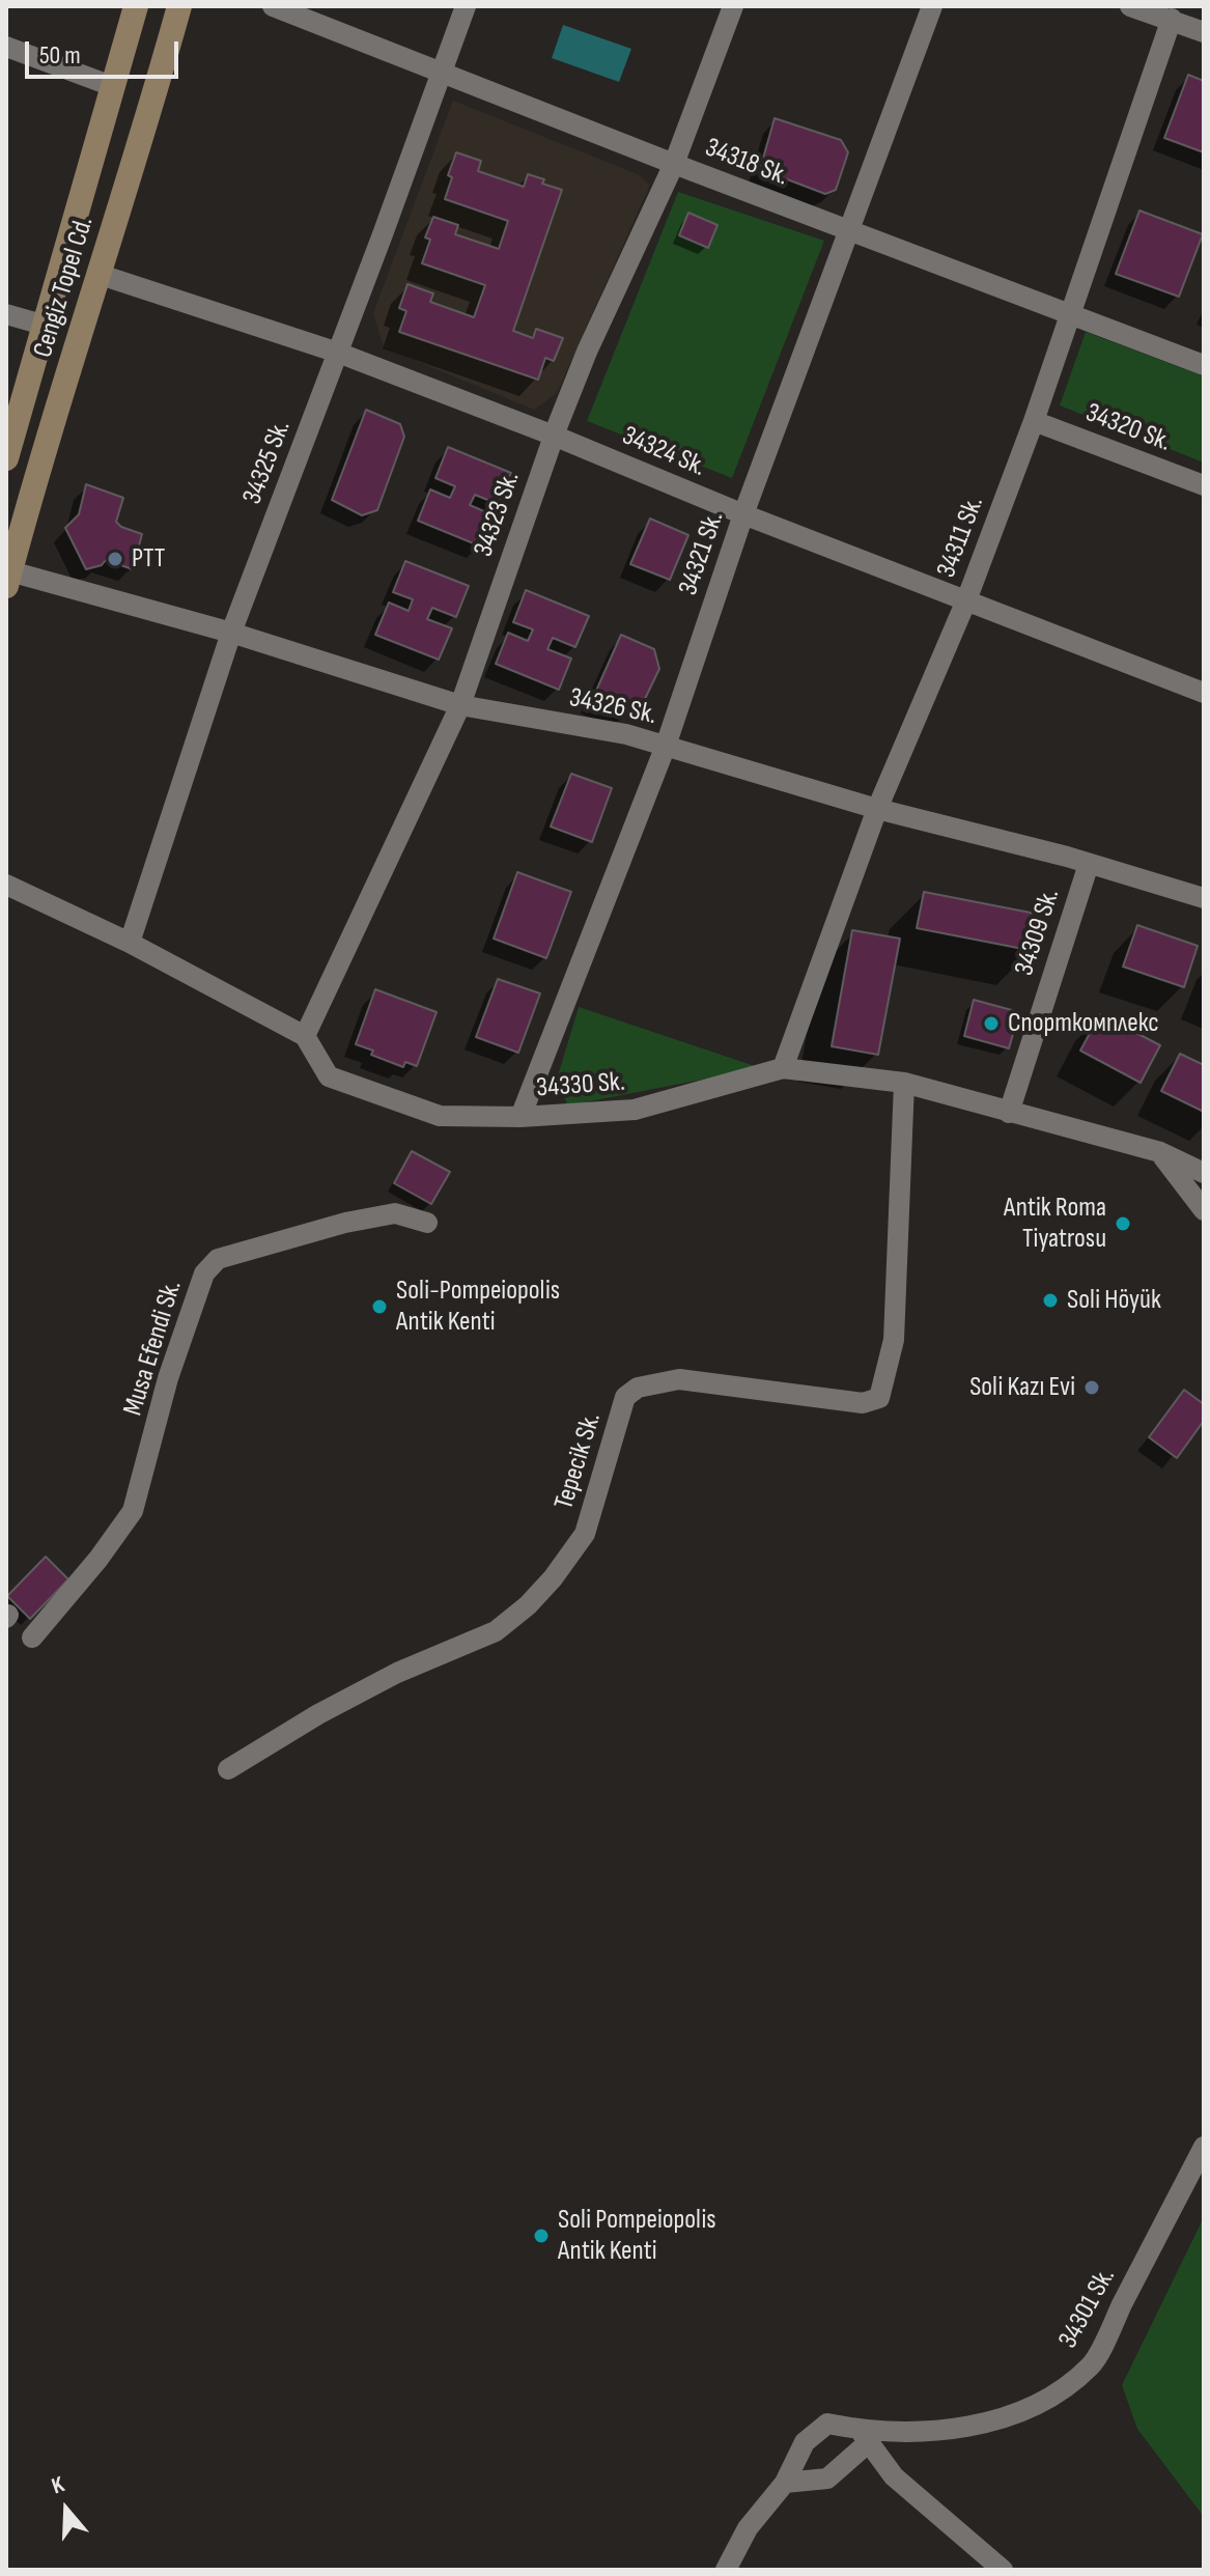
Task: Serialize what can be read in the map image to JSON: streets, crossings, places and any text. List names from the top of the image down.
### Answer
{
  "streets": {
    "street": [
      "34318 Sk.",
      "Cengiz Topel Cd.",
      "34320 Sk.",
      "34324 Sk.",
      "34325 Sk.",
      "34323 Sk.",
      "34311 Sk.",
      "34321 Sk.",
      "34326 Sk.",
      "34309 Sk.",
      "34330 Sk.",
      "Musa Efendi Sk.",
      "Tepecik Sk.",
      "34301 Sk."
    ]
  },
  "crossings": [
    ["34318 Sk.", "34325 Sk."],
    ["34318 Sk.", "34323 Sk."],
    ["34318 Sk.", "34311 Sk."],
    ["34318 Sk.", "34321 Sk."],
    ["Cengiz Topel Cd.", "34324 Sk."],
    ["Cengiz Topel Cd.", "34326 Sk."],
    ["34320 Sk.", "34311 Sk."],
    ["34324 Sk.", "34325 Sk."],
    ["34324 Sk.", "34323 Sk."],
    ["34324 Sk.", "34311 Sk."],
    ["34324 Sk.", "34321 Sk."],
    ["34325 Sk.", "34326 Sk."],
    ["34323 Sk.", "34326 Sk."],
    ["34323 Sk.", "34330 Sk."],
    ["34311 Sk.", "34326 Sk."],
    ["34311 Sk.", "34330 Sk."],
    ["34321 Sk.", "34326 Sk."],
    ["34321 Sk.", "34330 Sk."],
    ["34326 Sk.", "34309 Sk."],
    ["34309 Sk.", "34330 Sk."],
    ["34330 Sk.", "Tepecik Sk."]
  ],
  "places": [
    "PTT",
    "Спорткомплекс",
    "Antik Roma Tiyatrosu",
    "Soli Höyük",
    "Soli-Pompeiopolis Antik Kenti",
    "Soli Kazı Evi",
    "Soli Pompeiopolis Antik Kenti"
  ],
  "scale_bar": "50 m",
  "north": "top"
}
